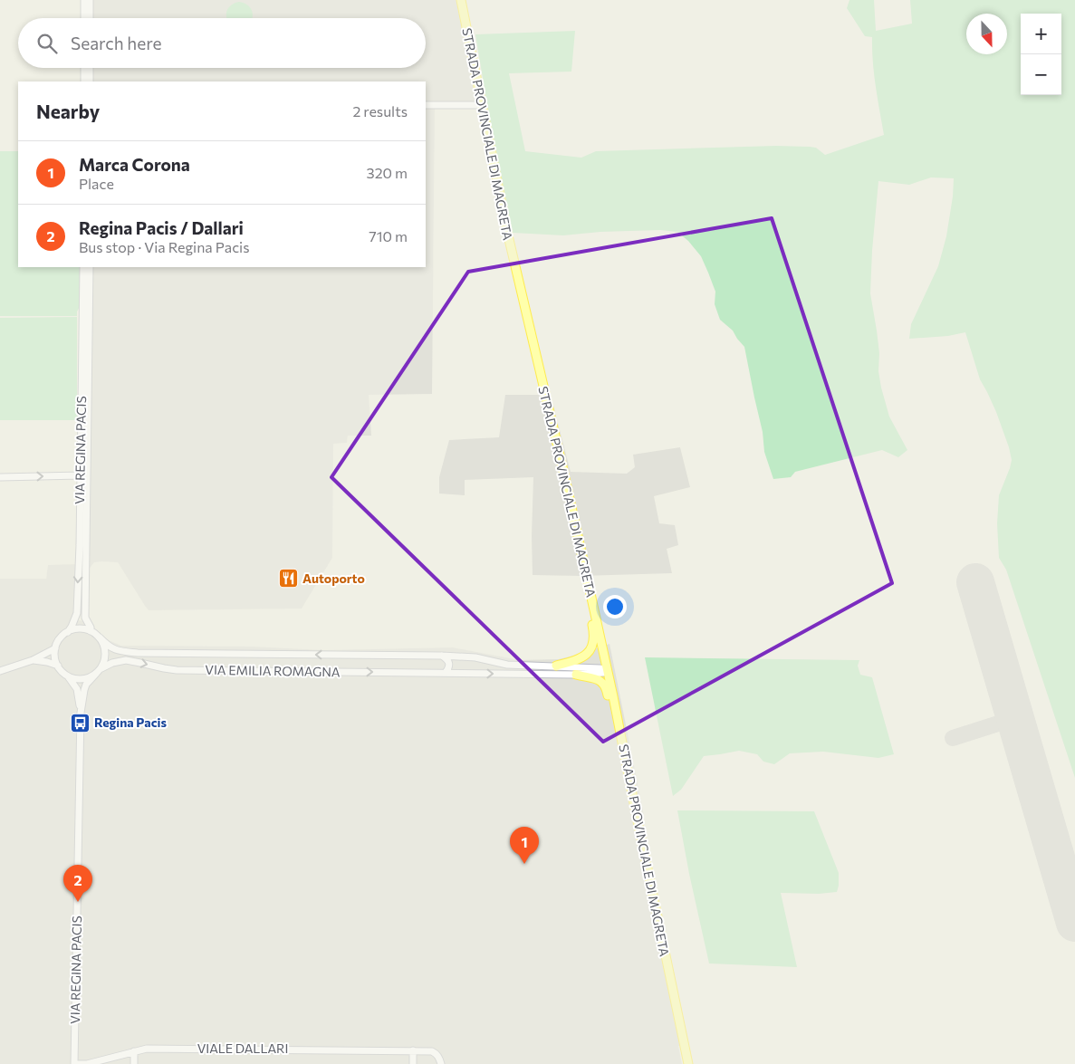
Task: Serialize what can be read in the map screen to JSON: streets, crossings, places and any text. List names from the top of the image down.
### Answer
{
  "streets": {
    "main road": ["STRADA PROVINCIALE DI MAGRETA"],
    "street": ["VIA REGINA PACIS", "VIA EMILIA ROMAGNA", "VIALE DALLARI"]
  },
  "crossings": [
    ["STRADA PROVINCIALE DI MAGRETA", "VIA EMILIA ROMAGNA"],
    ["VIA REGINA PACIS", "VIA EMILIA ROMAGNA"],
    ["VIA REGINA PACIS", "VIALE DALLARI"]
  ],
  "places": {
    "restaurant": ["Autoporto"],
    "bus stop": ["Regina Pacis"]
  },
  "north": "bottom",
  "page": {
    "map_buttons": ["+", "−"],
    "search": "Search here",
    "heading": ["Nearby", "2 results"],
    "list": [
      {
        "mark": "1",
        "name": "Marca Corona",
        "note": "Place",
        "value": "320 m"
      },
      {
        "mark": "2",
        "name": "Regina Pacis / Dallari",
        "note": "Bus stop · Via Regina Pacis",
        "value": "710 m"
      }
    ],
    "pins": ["1", "2"]
  }
}
